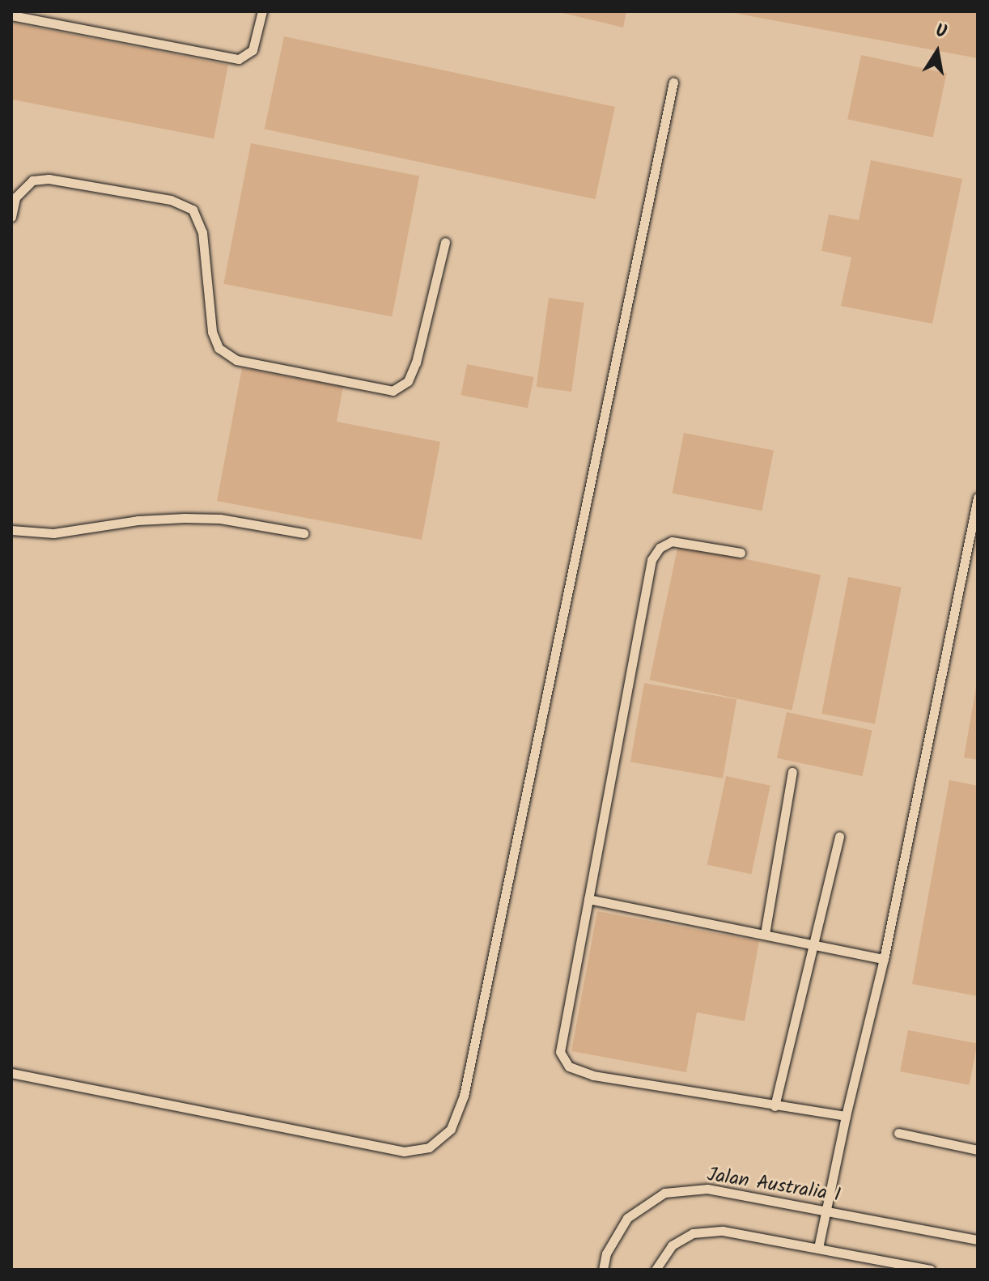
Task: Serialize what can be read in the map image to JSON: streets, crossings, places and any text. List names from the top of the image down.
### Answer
{
  "streets": {
    "lane": ["Jalan Australia I"]
  },
  "north": "top"
}
